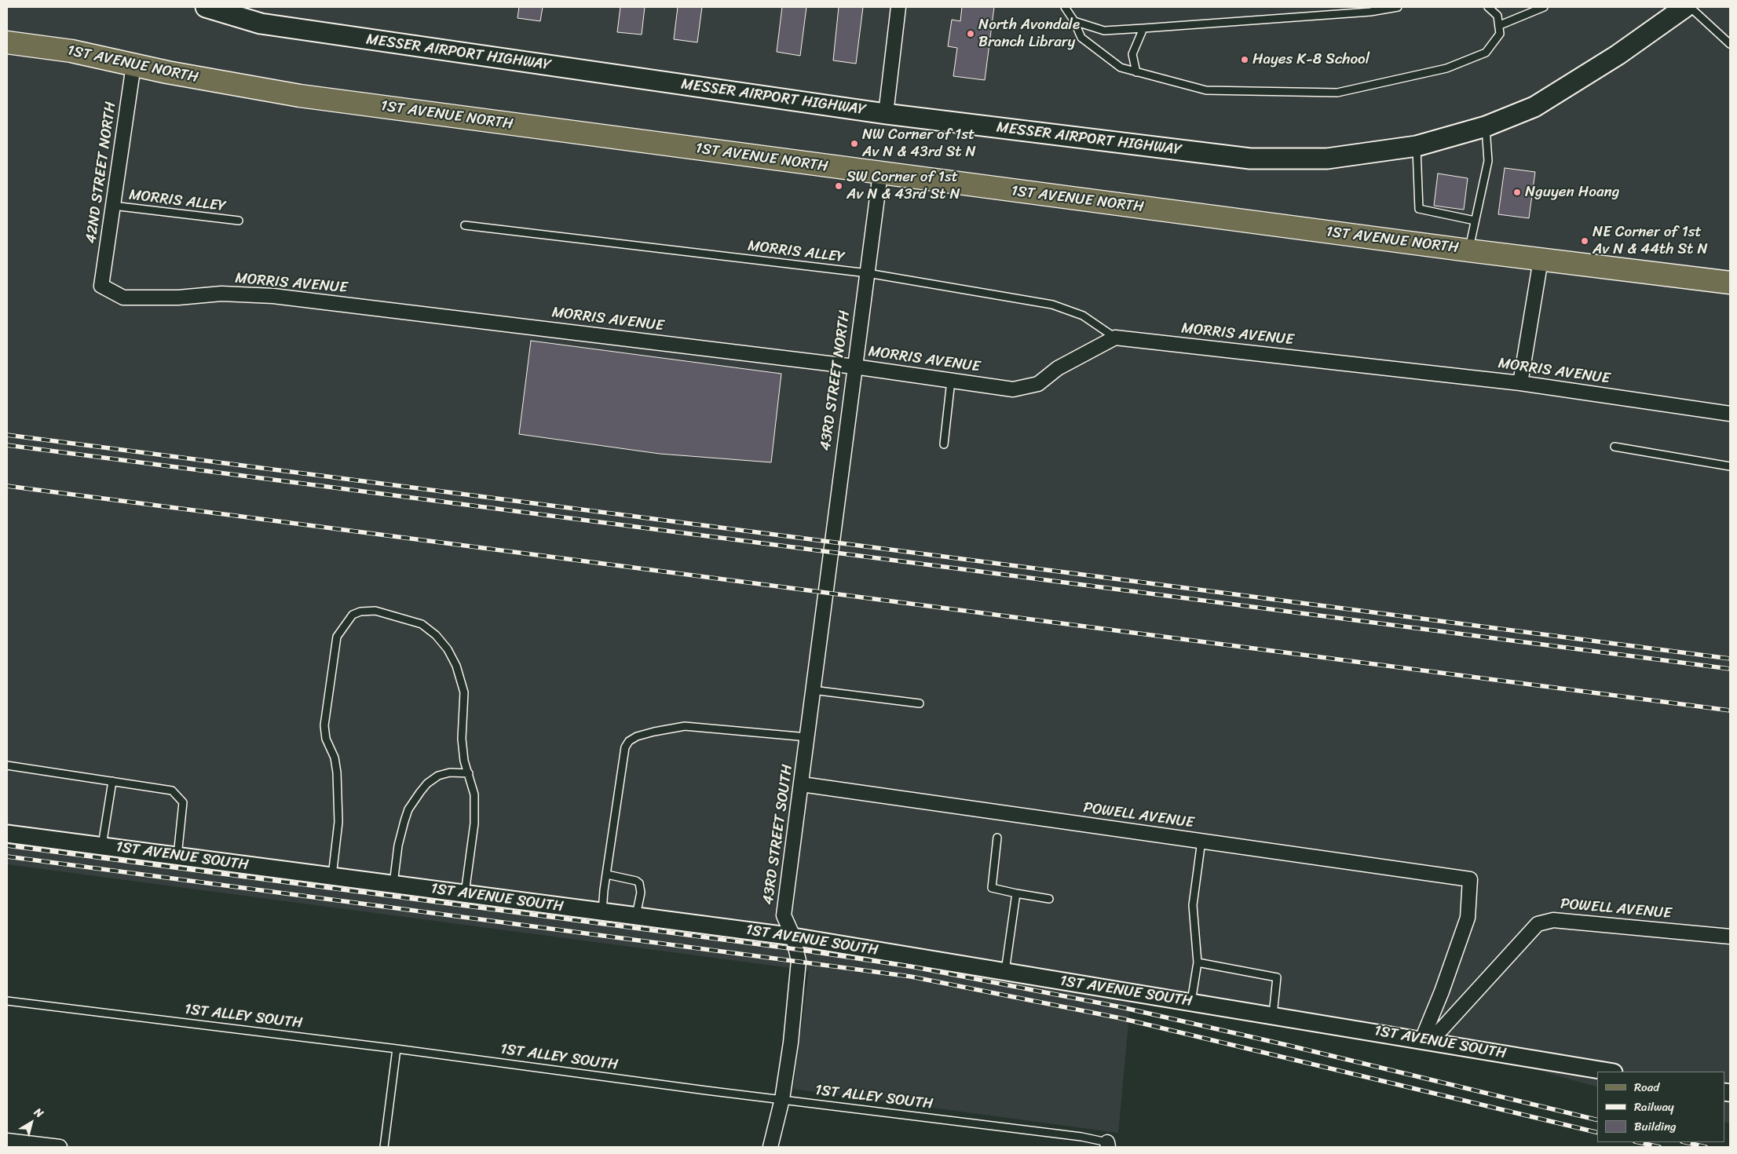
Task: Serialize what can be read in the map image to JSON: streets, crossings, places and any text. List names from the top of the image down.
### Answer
{
  "streets": {
    "main road": ["MESSER AIRPORT HIGHWAY", "1ST AVENUE NORTH"],
    "street": [
      "42ND STREET NORTH",
      "MORRIS AVENUE",
      "43RD STREET NORTH",
      "POWELL AVENUE",
      "43RD STREET SOUTH",
      "1ST AVENUE SOUTH"
    ],
    "lane": ["MORRIS ALLEY", "1ST ALLEY SOUTH"]
  },
  "crossings": [
    ["1ST AVENUE NORTH", "42ND STREET NORTH"],
    ["1ST AVENUE NORTH", "43RD STREET NORTH"],
    ["42ND STREET NORTH", "MORRIS ALLEY"],
    ["42ND STREET NORTH", "MORRIS AVENUE"],
    ["MORRIS ALLEY", "MORRIS AVENUE"],
    ["MORRIS ALLEY", "43RD STREET NORTH"],
    ["MORRIS AVENUE", "43RD STREET NORTH"],
    ["43RD STREET NORTH", "43RD STREET SOUTH"],
    ["POWELL AVENUE", "43RD STREET SOUTH"],
    ["POWELL AVENUE", "1ST AVENUE SOUTH"],
    ["43RD STREET SOUTH", "1ST AVENUE SOUTH"],
    ["43RD STREET SOUTH", "1ST ALLEY SOUTH"]
  ],
  "places": [
    "North Avondale Branch Library",
    "Hayes K-8 School",
    "NW Corner of 1st Av N & 43rd St N",
    "SW Corner of 1st Av N & 43rd St N",
    "Nguyen Hoang",
    "NE Corner of 1st Av N & 44th St N"
  ],
  "legend": ["Road", "Railway", "Building"],
  "north": "top right"
}
